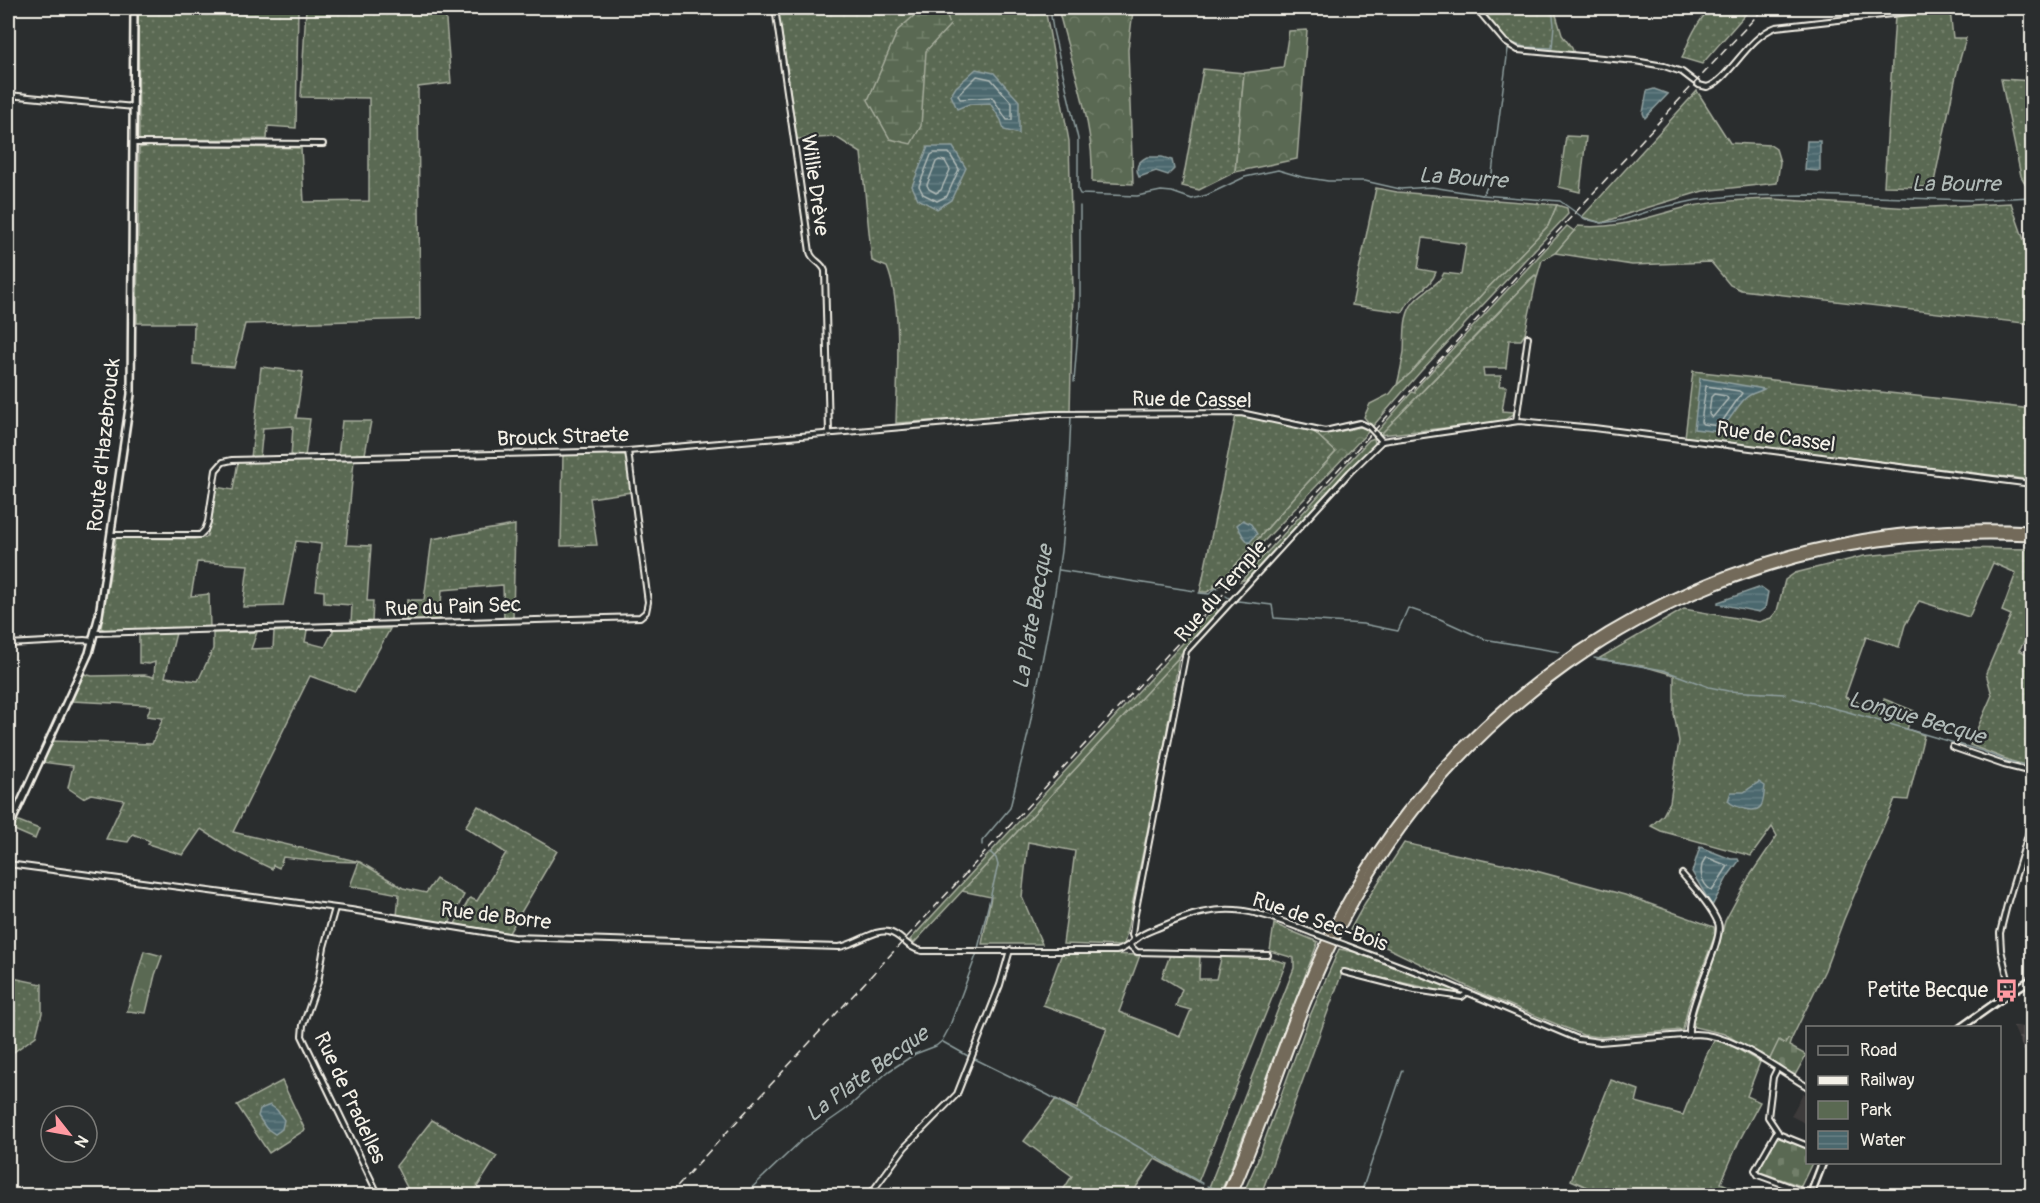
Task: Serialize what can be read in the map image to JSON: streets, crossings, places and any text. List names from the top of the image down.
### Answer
{
  "streets": {
    "street": [
      "Willie Drève",
      "Rue de Cassel",
      "Brouck Straete",
      "Route d'Hazebrouck",
      "Rue du Temple",
      "Rue du Pain Sec",
      "Rue de Borre",
      "Rue de Sec-Bois",
      "Rue de Pradelles"
    ]
  },
  "crossings": [
    ["Willie Drève", "Brouck Straete"],
    ["Rue de Cassel", "Brouck Straete"],
    ["Rue de Cassel", "Rue du Temple"],
    ["Brouck Straete", "Route d'Hazebrouck"],
    ["Brouck Straete", "Rue du Pain Sec"],
    ["Route d'Hazebrouck", "Rue du Pain Sec"],
    ["Rue du Temple", "Rue de Sec-Bois"],
    ["Rue de Borre", "Rue de Pradelles"]
  ],
  "water": ["La Bourre", "La Plate Becque", "Longue Becque"],
  "places": {
    "bus stop": ["Petite Becque"]
  },
  "legend": [
    "Road",
    "Railway",
    "Park",
    "Water"
  ],
  "north": "bottom right"
}
